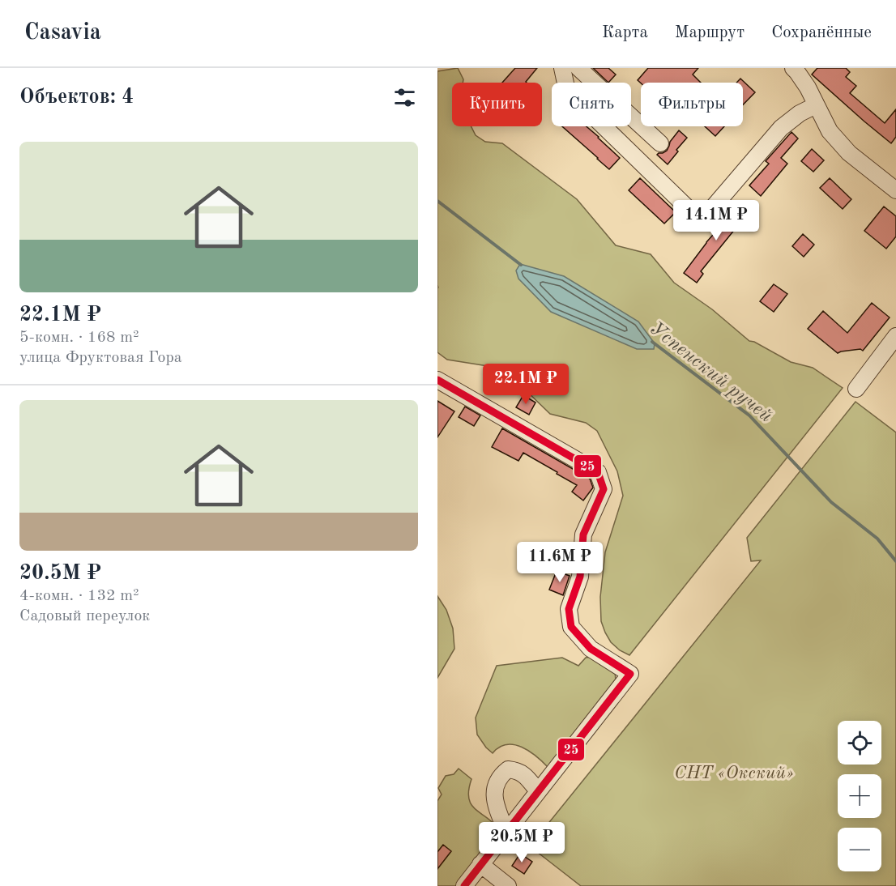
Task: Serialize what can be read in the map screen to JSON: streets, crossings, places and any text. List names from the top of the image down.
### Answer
{
  "water": ["Успенский ручей"],
  "parks": ["СНТ «Окский»"],
  "lines": ["transit line 25"],
  "page": {
    "header": "Casavia",
    "nav": ["Карта", "Маршрут", "Сохранённые"],
    "heading": "Объектов: 4",
    "chip": ["Купить", "Снять", "Фильтры"],
    "list": [
      {
        "name": "22.1M ₽",
        "note": "5-комн. · 168 m² · улица Фруктовая Гора"
      },
      {
        "name": "20.5M ₽",
        "note": "4-комн. · 132 m² · Садовый переулок"
      }
    ],
    "price": [
      "14.1M ₽",
      "22.1M ₽",
      "11.6M ₽",
      "20.5M ₽"
    ],
    "map_buttons": ["+", "−"]
  }
}
